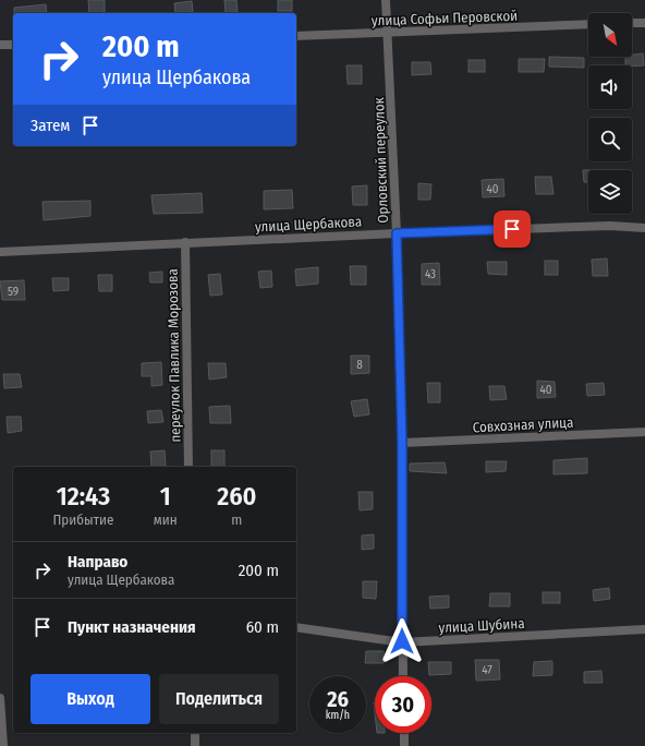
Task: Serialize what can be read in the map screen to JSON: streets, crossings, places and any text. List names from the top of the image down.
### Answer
{
  "streets": {
    "street": [
      "улица Софьи Перовской",
      "Орловский переулок",
      "улица Щербакова",
      "переулок Павлика Морозова",
      "Совхозная улица",
      "улица Шубина"
    ]
  },
  "crossings": [
    ["улица Софьи Перовской", "Орловский переулок"],
    ["Орловский переулок", "улица Щербакова"],
    ["Орловский переулок", "Совхозная улица"],
    ["Орловский переулок", "улица Шубина"],
    ["улица Щербакова", "переулок Павлика Морозова"]
  ],
  "house_numbers": [
    "40",
    "43",
    "59",
    "8",
    "40",
    "47"
  ],
  "north": "bottom right",
  "page": {
    "turn": ["200 m", "улица Щербакова"],
    "then": "Затем",
    "eta": [
      "12:43",
      "Прибытие",
      "1",
      "мин",
      "260",
      "m"
    ],
    "list": [
      {
        "name": "Направо",
        "note": "улица Щербакова",
        "value": "200 m"
      },
      {
        "name": "Пункт назначения",
        "value": "60 m"
      }
    ],
    "buttons": ["Выход", "Поделиться"],
    "speed": "26 km/h",
    "limit": "30"
  }
}
